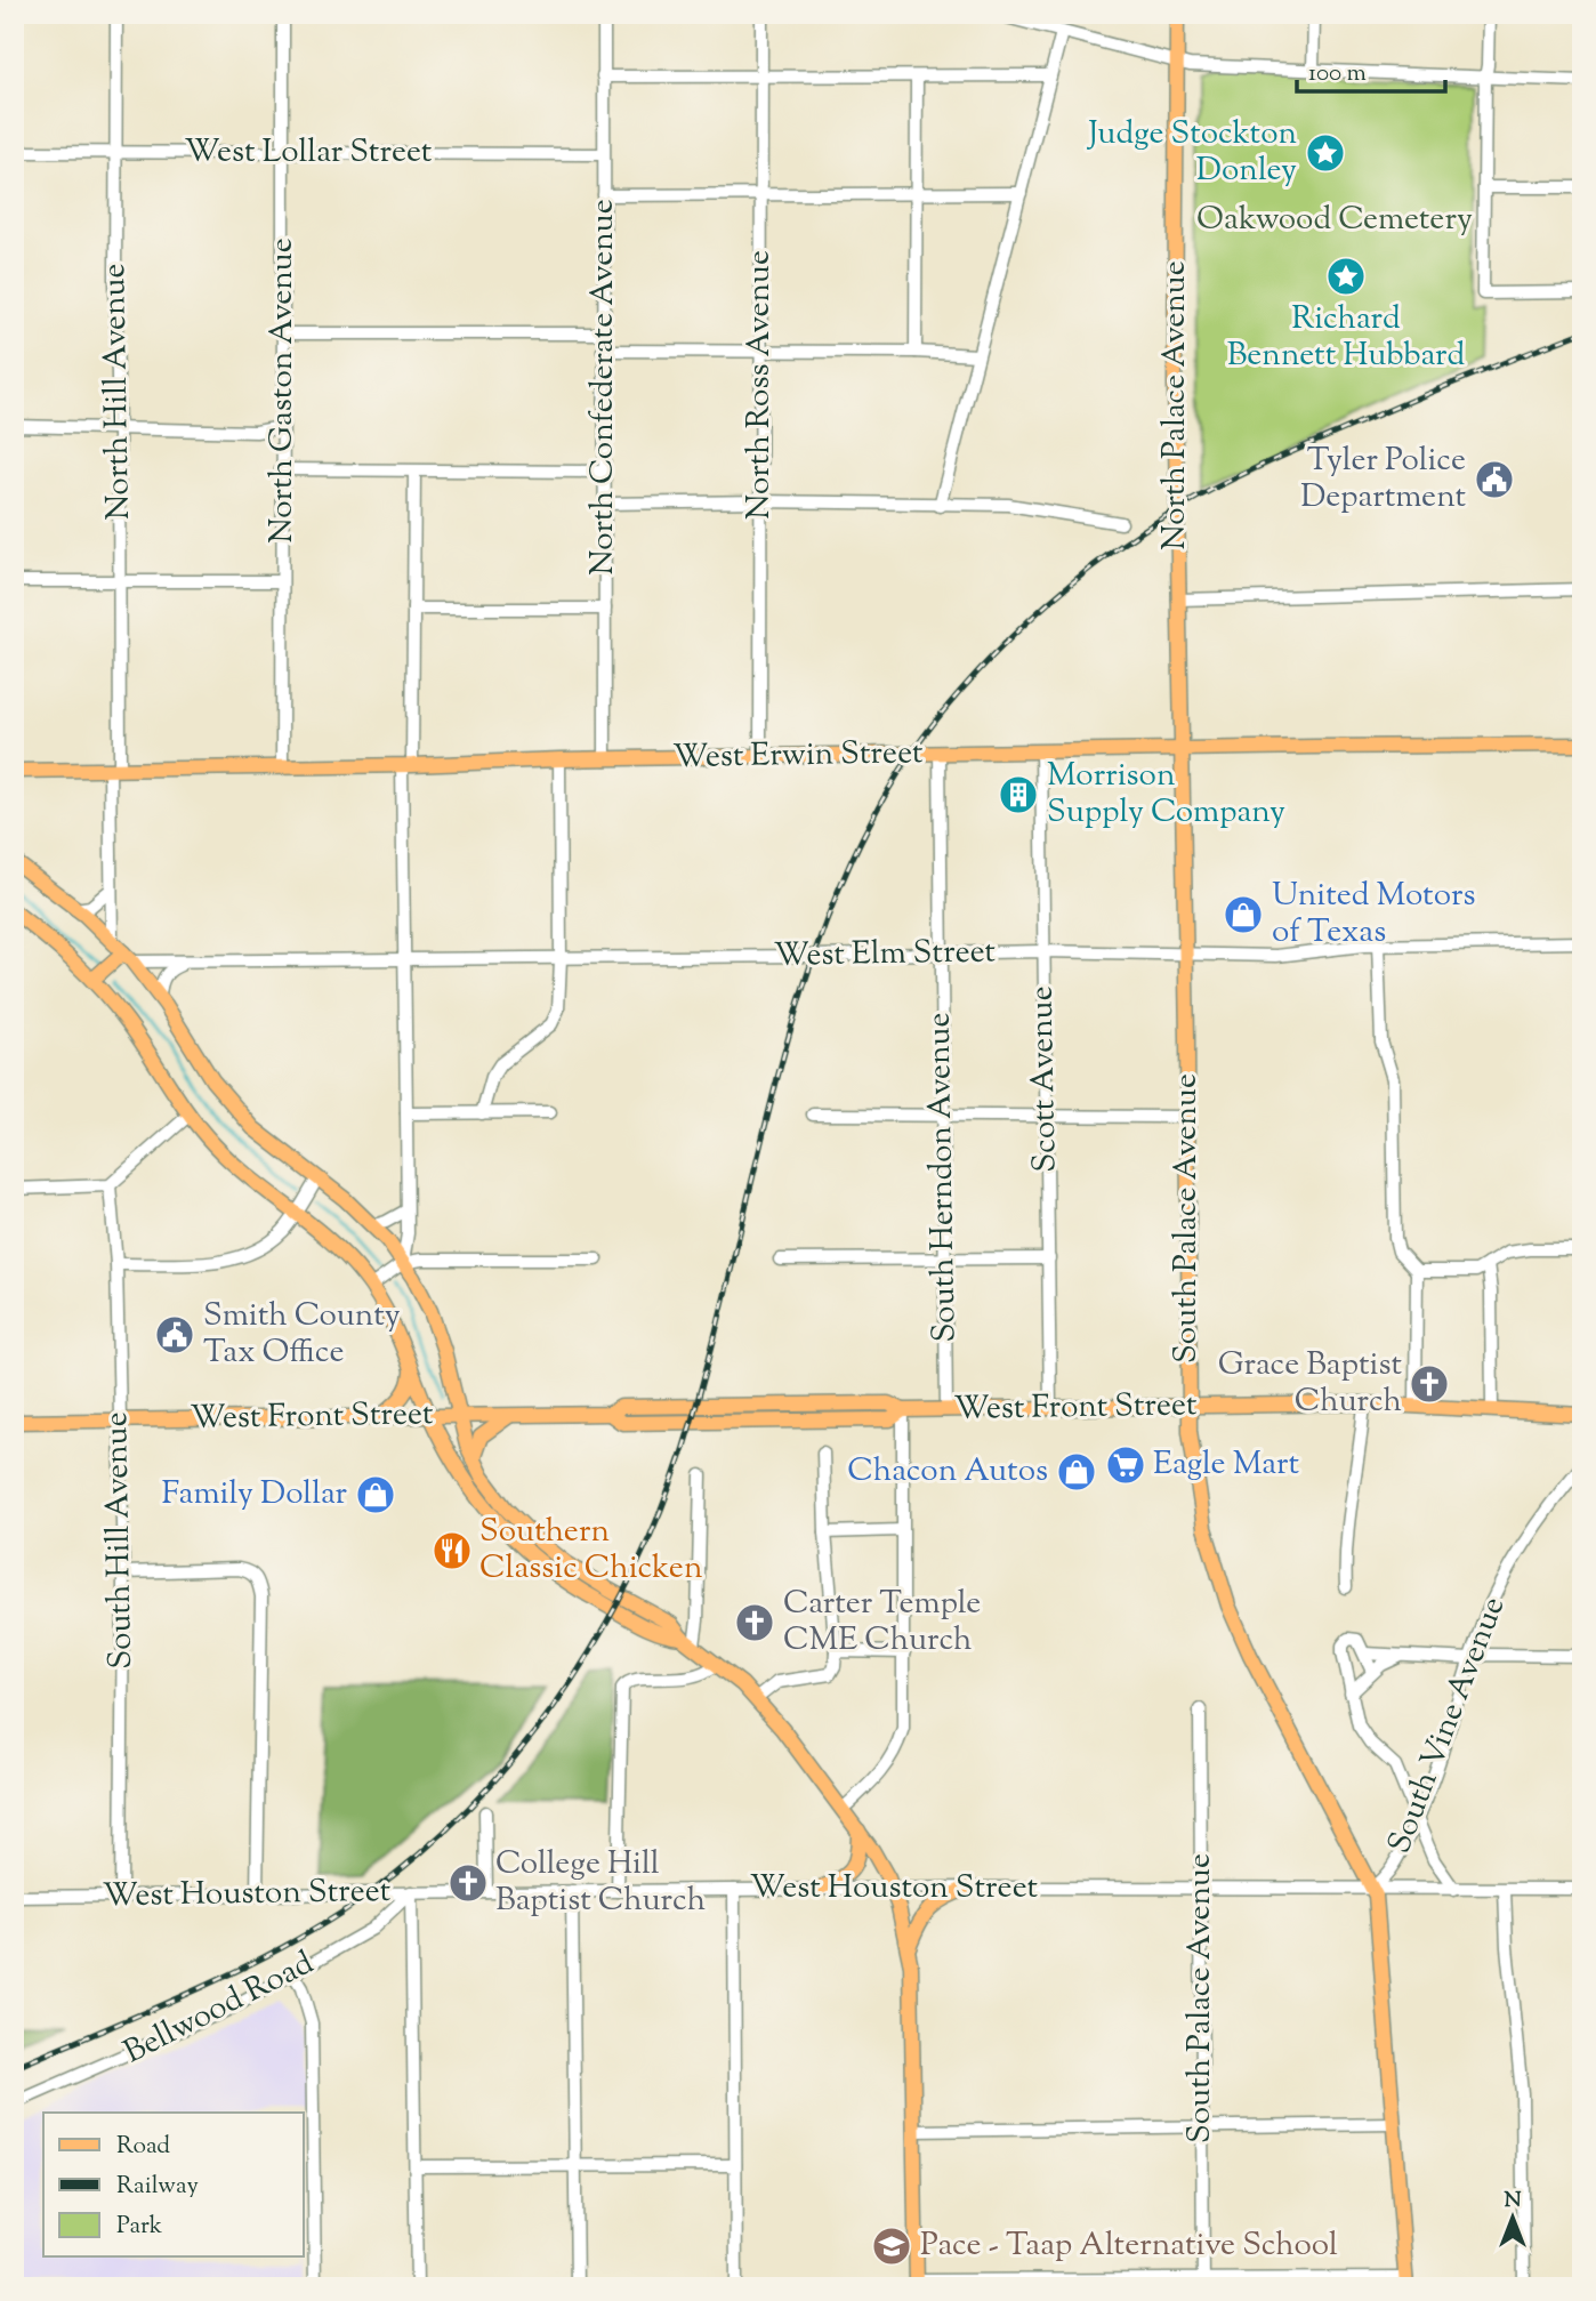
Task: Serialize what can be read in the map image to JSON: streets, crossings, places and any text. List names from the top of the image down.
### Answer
{
  "streets": {
    "main road": [
      "North Palace Avenue",
      "West Erwin Street",
      "South Palace Avenue",
      "West Front Street",
      "South Vine Avenue"
    ],
    "street": [
      "West Lollar Street",
      "North Ross Avenue",
      "North Confederate Avenue",
      "North Gaston Avenue",
      "North Hill Avenue",
      "West Elm Street",
      "Scott Avenue",
      "South Herndon Avenue",
      "South Hill Avenue",
      "West Houston Street",
      "Bellwood Road"
    ]
  },
  "crossings": [
    ["West Lollar Street", "North Confederate Avenue"],
    ["West Lollar Street", "North Gaston Avenue"],
    ["West Lollar Street", "North Hill Avenue"],
    ["North Ross Avenue", "West Erwin Street"],
    ["North Confederate Avenue", "West Erwin Street"],
    ["North Gaston Avenue", "West Erwin Street"],
    ["North Hill Avenue", "West Erwin Street"],
    ["North Palace Avenue", "West Erwin Street"],
    ["North Palace Avenue", "South Palace Avenue"],
    ["West Erwin Street", "Scott Avenue"],
    ["West Erwin Street", "South Herndon Avenue"],
    ["West Erwin Street", "South Palace Avenue"],
    ["West Elm Street", "Scott Avenue"],
    ["West Elm Street", "South Herndon Avenue"],
    ["West Elm Street", "South Palace Avenue"],
    ["Scott Avenue", "West Front Street"],
    ["South Herndon Avenue", "West Front Street"],
    ["South Palace Avenue", "West Front Street"],
    ["South Palace Avenue", "South Vine Avenue"],
    ["South Palace Avenue", "West Houston Street"],
    ["West Front Street", "South Hill Avenue"],
    ["South Hill Avenue", "West Houston Street"],
    ["South Vine Avenue", "West Houston Street"],
    ["West Houston Street", "Bellwood Road"]
  ],
  "parks": ["Oakwood Cemetery"],
  "places": {
    "place": ["Judge Stockton Donley", "Richard Bennett Hubbard"],
    "public building": ["Tyler Police Department", "Smith County Tax Office"],
    "building": ["Morrison Supply Company"],
    "shop": ["United Motors of Texas", "Chacon Autos", "Family Dollar"],
    "church": ["Grace Baptist Church", "Carter Temple CME Church", "College Hill Baptist Church"],
    "supermarket": ["Eagle Mart"],
    "restaurant": ["Southern Classic Chicken"],
    "school or university": ["Pace - Taap Alternative School"]
  },
  "legend": ["Road", "Railway", "Park"],
  "scale_bar": "100 m",
  "north": "top"
}
